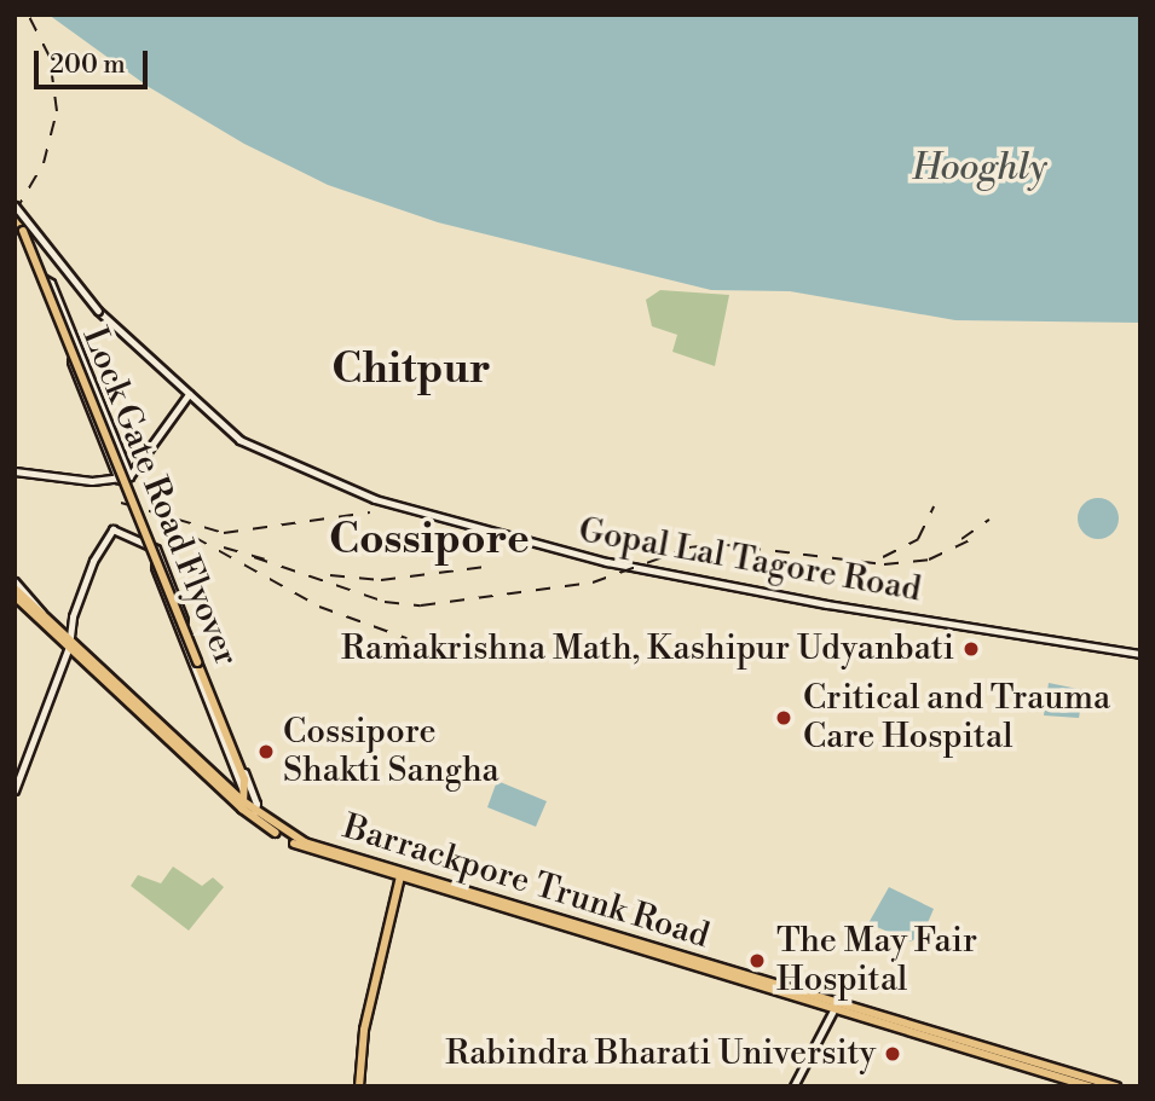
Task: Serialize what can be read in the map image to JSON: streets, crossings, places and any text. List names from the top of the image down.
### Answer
{
  "streets": {
    "main road": ["Lock Gate Road Flyover", "Barrackpore Trunk Road"],
    "street": ["Gopal Lal Tagore Road"]
  },
  "crossings": [
    ["Lock Gate Road Flyover", "Barrackpore Trunk Road"]
  ],
  "districts": ["Chitpur", "Cossipore"],
  "water": ["Hooghly"],
  "places": [
    "Ramakrishna Math, Kashipur Udyanbati",
    "Critical and Trauma Care Hospital",
    "Cossipore Shakti Sangha",
    "The May Fair Hospital",
    "Rabindra Bharati University"
  ],
  "scale_bar": "200 m"
}
